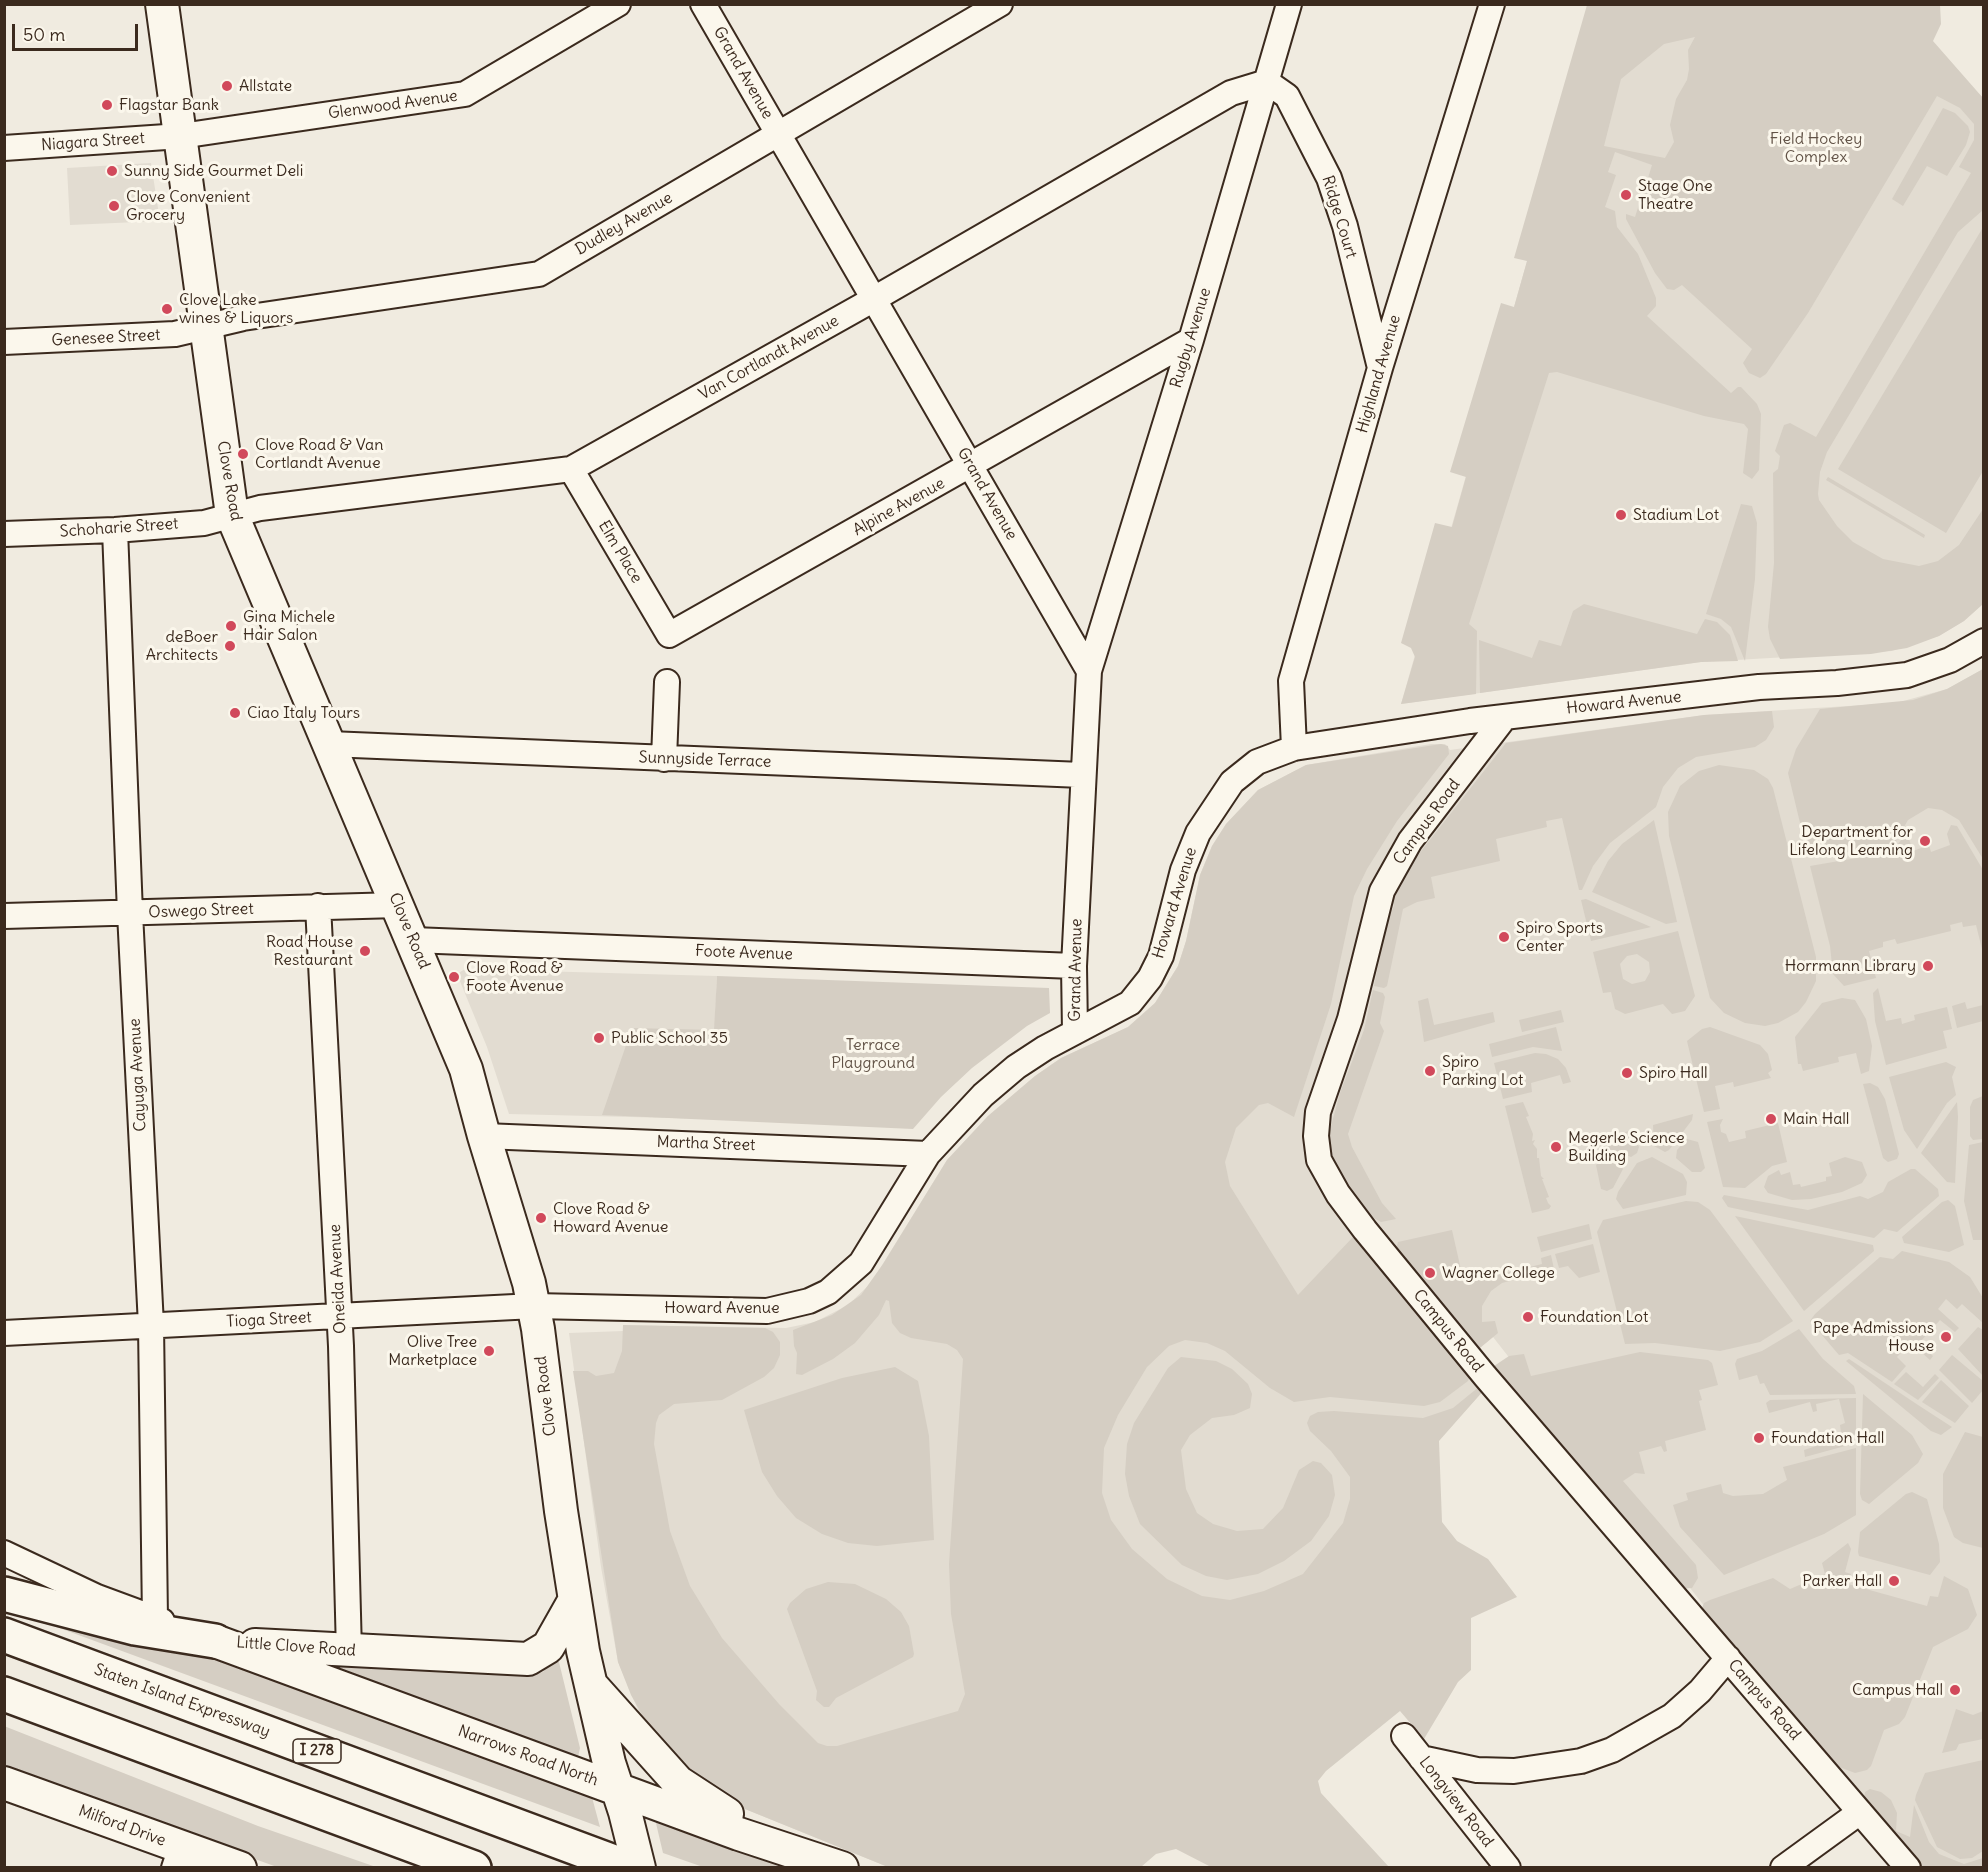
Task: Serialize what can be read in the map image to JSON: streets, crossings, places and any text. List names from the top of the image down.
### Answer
{
  "streets": {
    "highway": ["Staten Island Expressway", "I 278"],
    "main road": [
      "Clove Road",
      "Little Clove Road",
      "Narrows Road North",
      "Milford Drive"
    ],
    "street": [
      "Grand Avenue",
      "Glenwood Avenue",
      "Niagara Street",
      "Ridge Court",
      "Dudley Avenue",
      "Genesee Street",
      "Rugby Avenue",
      "Van Cortlandt Avenue",
      "Highland Avenue",
      "Alpine Avenue",
      "Schoharie Street",
      "Elm Place",
      "Howard Avenue",
      "Sunnyside Terrace",
      "Campus Road",
      "Oswego Street",
      "Foote Avenue",
      "Cayuga Avenue",
      "Martha Street",
      "Oneida Avenue",
      "Tioga Street",
      "Longview Road"
    ]
  },
  "crossings": [
    ["Grand Avenue", "Dudley Avenue"],
    ["Grand Avenue", "Rugby Avenue"],
    ["Grand Avenue", "Van Cortlandt Avenue"],
    ["Grand Avenue", "Alpine Avenue"],
    ["Grand Avenue", "Howard Avenue"],
    ["Grand Avenue", "Sunnyside Terrace"],
    ["Grand Avenue", "Foote Avenue"],
    ["Glenwood Avenue", "Niagara Street"],
    ["Glenwood Avenue", "Clove Road"],
    ["Niagara Street", "Clove Road"],
    ["Ridge Court", "Rugby Avenue"],
    ["Ridge Court", "Van Cortlandt Avenue"],
    ["Ridge Court", "Highland Avenue"],
    ["Dudley Avenue", "Genesee Street"],
    ["Dudley Avenue", "Clove Road"],
    ["Genesee Street", "Clove Road"],
    ["Rugby Avenue", "Van Cortlandt Avenue"],
    ["Rugby Avenue", "Alpine Avenue"],
    ["Van Cortlandt Avenue", "Clove Road"],
    ["Van Cortlandt Avenue", "Schoharie Street"],
    ["Van Cortlandt Avenue", "Elm Place"],
    ["Highland Avenue", "Howard Avenue"],
    ["Clove Road", "Schoharie Street"],
    ["Clove Road", "Howard Avenue"],
    ["Clove Road", "Sunnyside Terrace"],
    ["Clove Road", "Oswego Street"],
    ["Clove Road", "Foote Avenue"],
    ["Clove Road", "Martha Street"],
    ["Clove Road", "Tioga Street"],
    ["Clove Road", "Little Clove Road"],
    ["Clove Road", "Narrows Road North"],
    ["Alpine Avenue", "Elm Place"],
    ["Schoharie Street", "Cayuga Avenue"],
    ["Howard Avenue", "Campus Road"],
    ["Howard Avenue", "Martha Street"],
    ["Howard Avenue", "Tioga Street"],
    ["Oswego Street", "Cayuga Avenue"],
    ["Oswego Street", "Oneida Avenue"],
    ["Cayuga Avenue", "Tioga Street"],
    ["Cayuga Avenue", "Little Clove Road"],
    ["Oneida Avenue", "Tioga Street"],
    ["Oneida Avenue", "Little Clove Road"],
    ["Little Clove Road", "Narrows Road North"]
  ],
  "parks": ["Field Hockey Complex", "Terrace Playground"],
  "places": [
    "Allstate",
    "Flagstar Bank",
    "Sunny Side Gourmet Deli",
    "Stage One Theatre",
    "Clove Convenient Grocery",
    "Clove Lake wines & Liquors",
    "Clove Road & Van Cortlandt Avenue",
    "Stadium Lot",
    "Gina Michele Hair Salon",
    "deBoer Architects",
    "Ciao Italy Tours",
    "Department for Lifelong Learning",
    "Spiro Sports Center",
    "Road House Restaurant",
    "Horrmann Library",
    "Clove Road & Foote Avenue",
    "Public School 35",
    "Spiro Parking Lot",
    "Spiro Hall",
    "Main Hall",
    "Megerle Science Building",
    "Clove Road & Howard Avenue",
    "Wagner College",
    "Foundation Lot",
    "Pape Admissions House",
    "Olive Tree Marketplace",
    "Foundation Hall",
    "Parker Hall",
    "Campus Hall"
  ],
  "scale_bar": "50 m"
}
